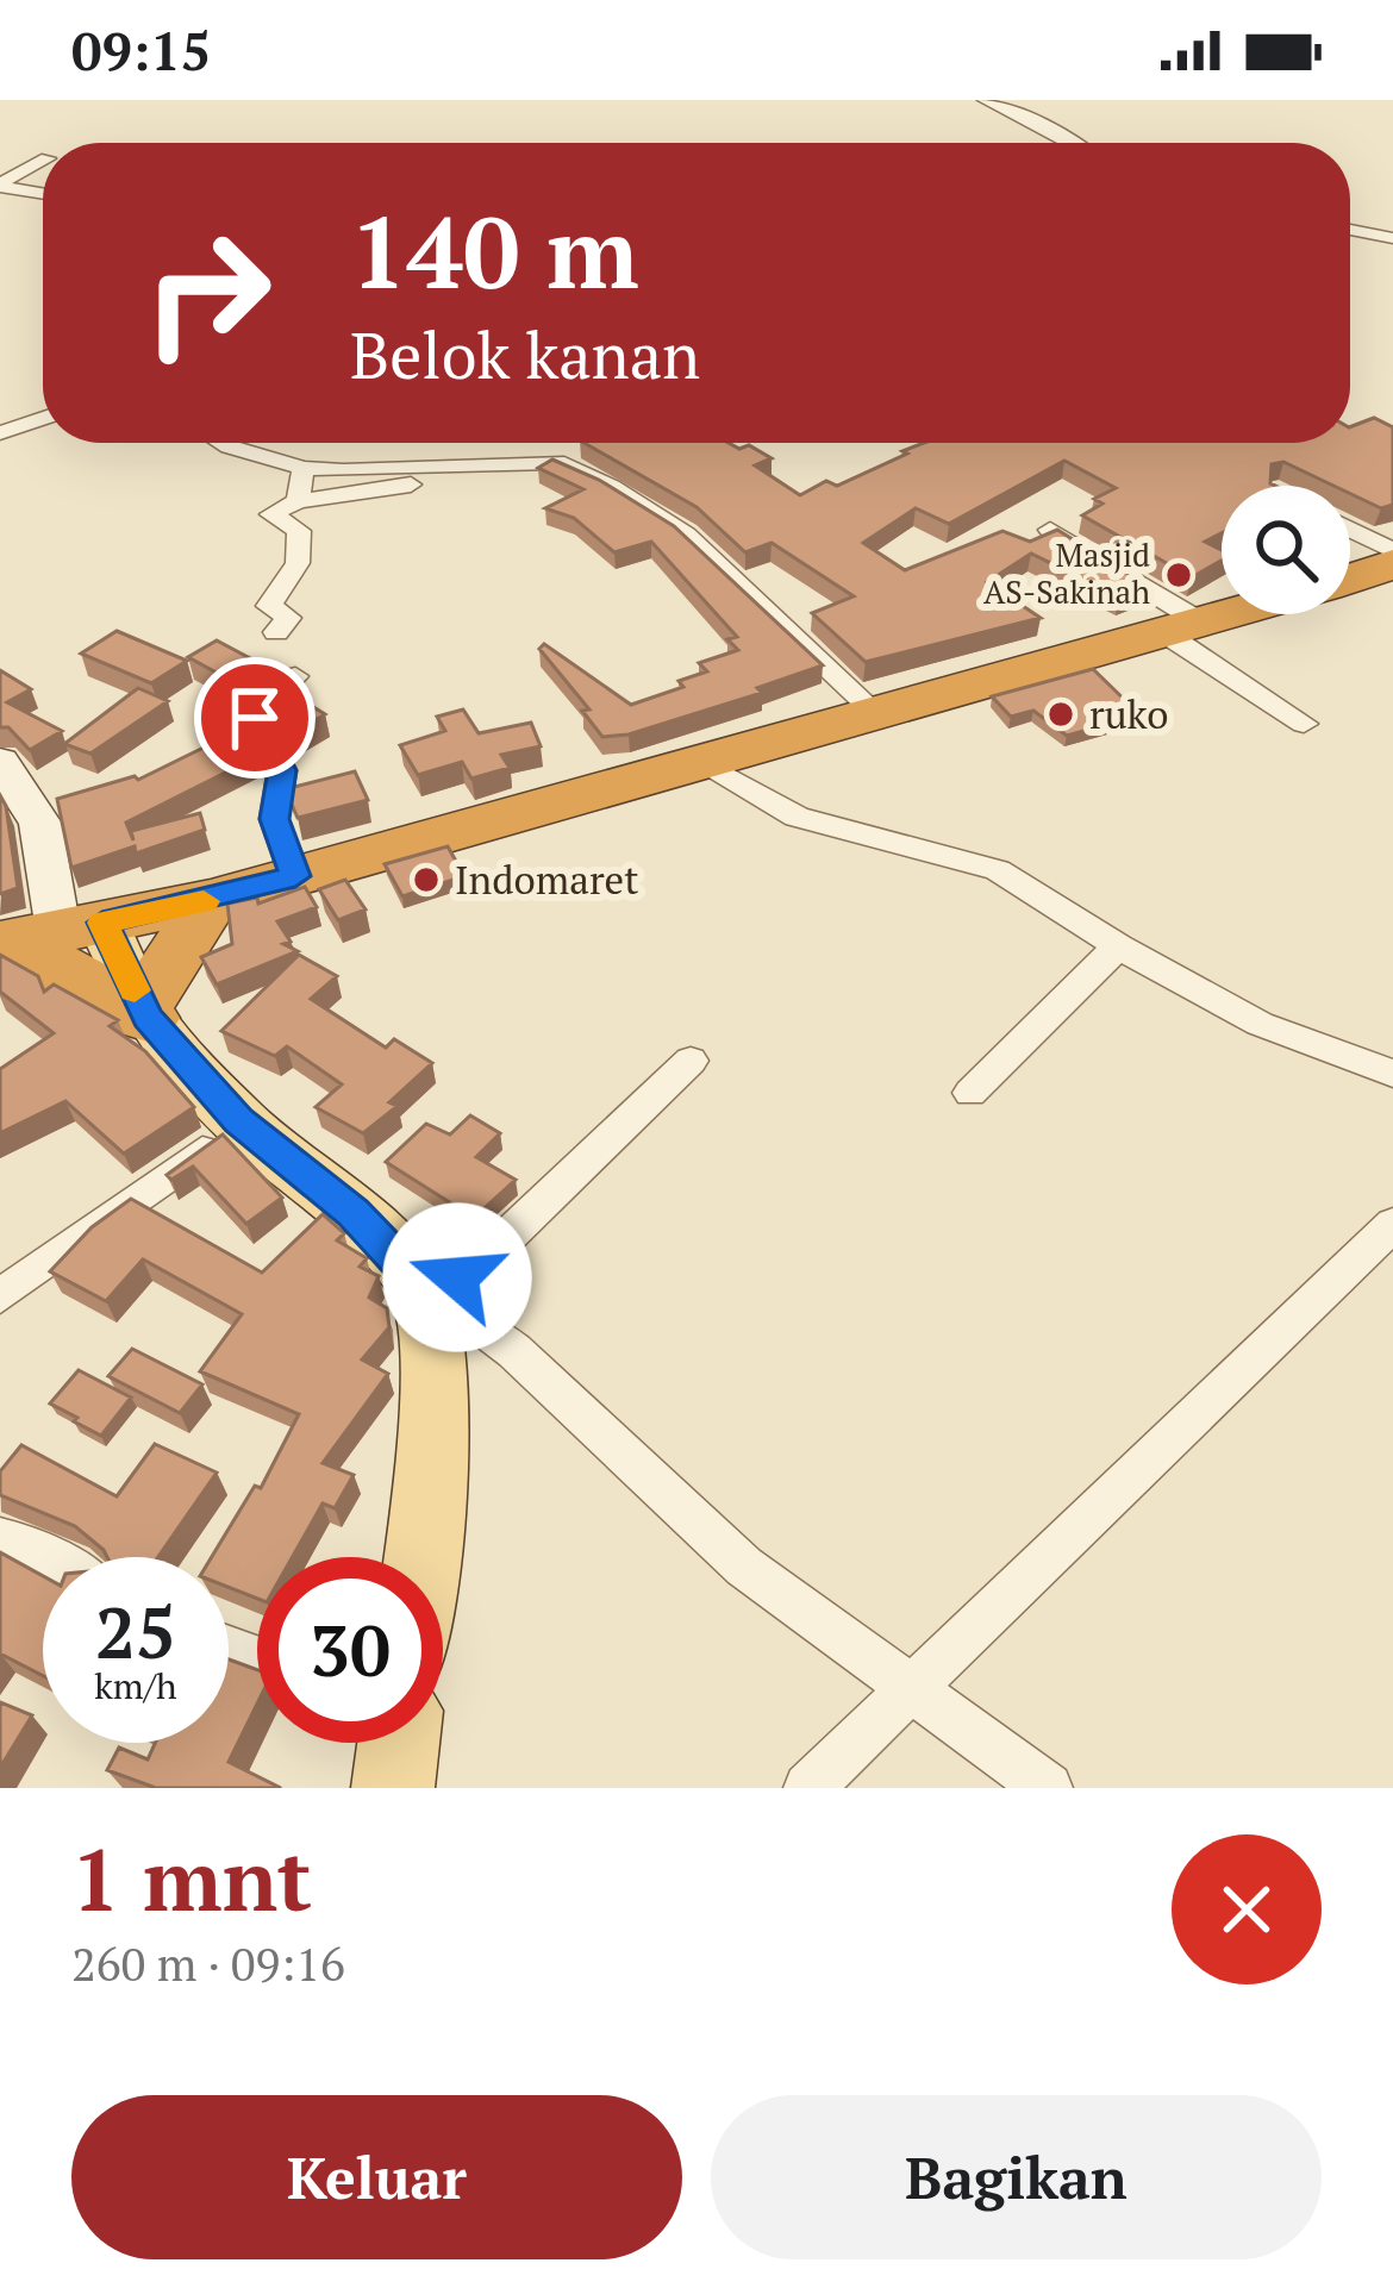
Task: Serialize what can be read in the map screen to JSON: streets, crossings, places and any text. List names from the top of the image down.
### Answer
{
  "places": ["Masjid AS-Sakinah", "ruko", "Indomaret"],
  "page": {
    "status": "09:15",
    "turn": ["140 m", "Belok kanan"],
    "speed": "25 km/h",
    "limit": "30",
    "heading": ["1 mnt", "260 m · 09:16"],
    "buttons": ["Keluar", "Bagikan"]
  }
}
